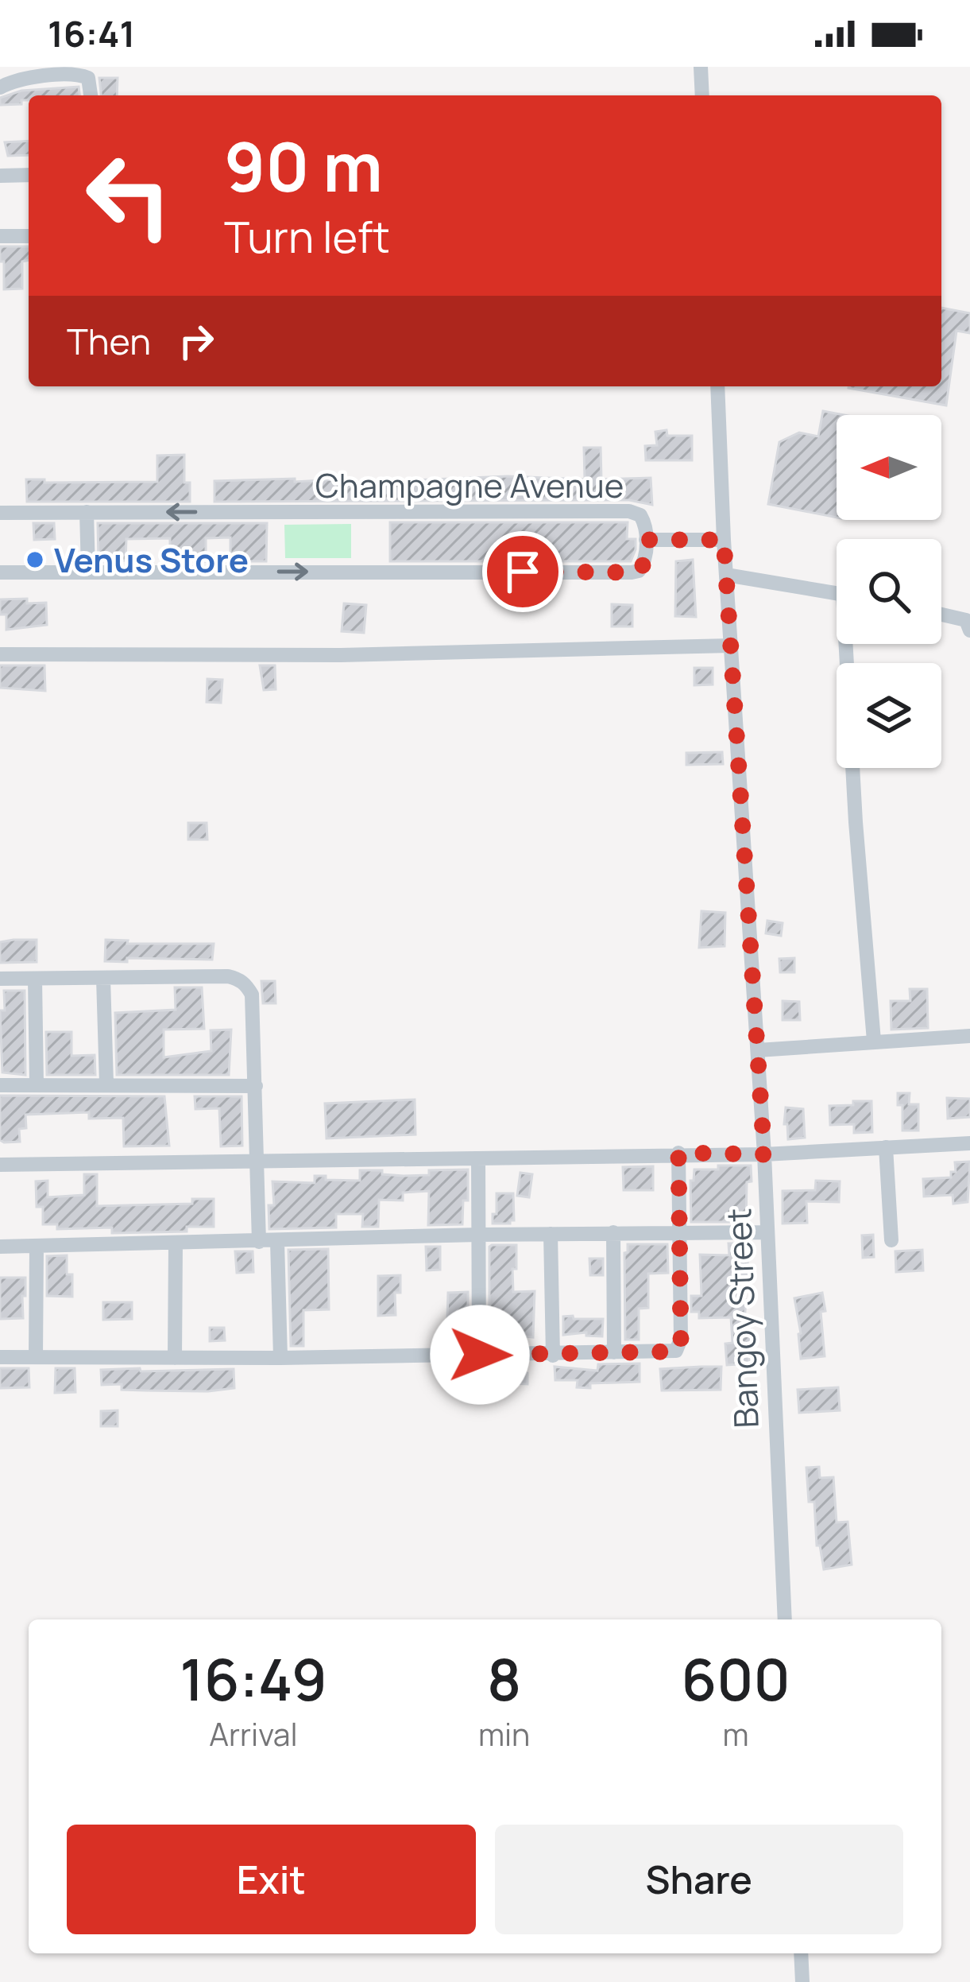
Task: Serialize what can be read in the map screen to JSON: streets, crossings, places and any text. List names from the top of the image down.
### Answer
{
  "streets": {
    "street": ["Champagne Avenue", "Bangoy Street"]
  },
  "places": ["Venus Store"],
  "north": "left",
  "page": {
    "status": "16:41",
    "turn": ["90 m", "Turn left"],
    "then": "Then",
    "eta": [
      "16:49",
      "Arrival",
      "8",
      "min",
      "600",
      "m"
    ],
    "buttons": ["Exit", "Share"]
  }
}
